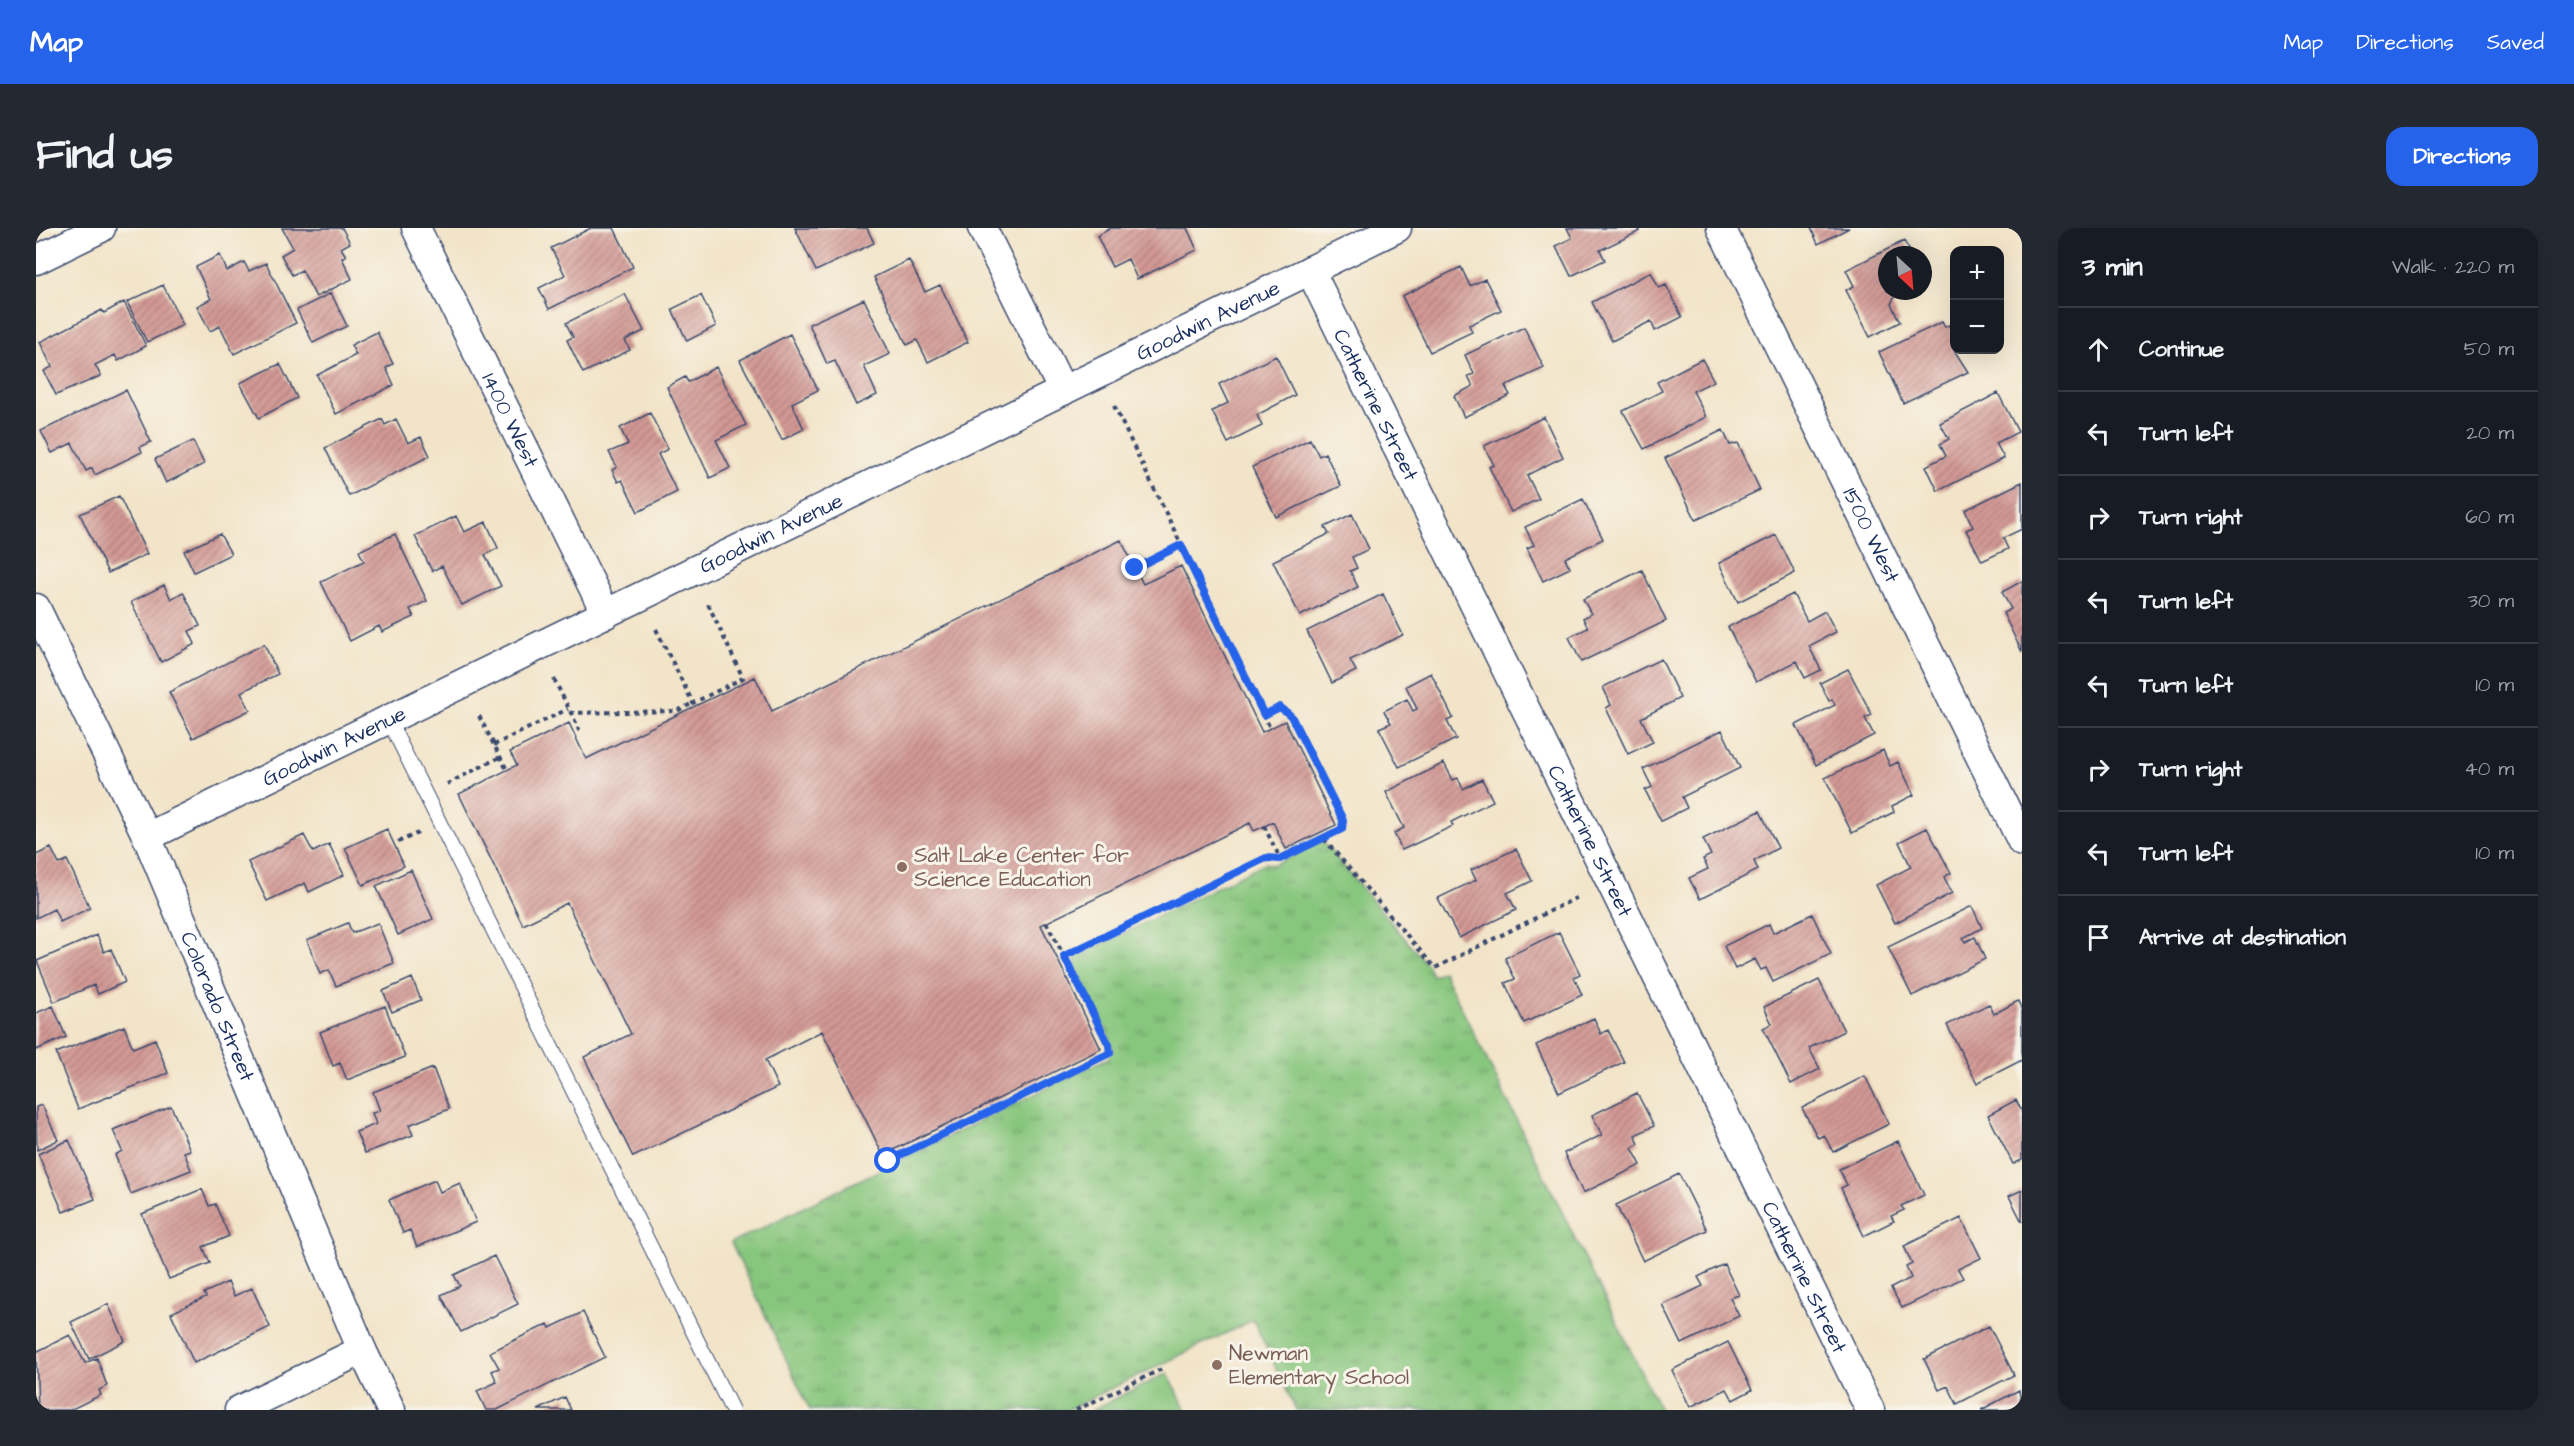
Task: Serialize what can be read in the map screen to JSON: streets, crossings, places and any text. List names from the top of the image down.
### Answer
{
  "streets": {
    "street": [
      "Goodwin Avenue",
      "Catherine Street",
      "1400 West",
      "1500 West",
      "Colorado Street"
    ]
  },
  "crossings": [
    ["Goodwin Avenue", "Catherine Street"],
    ["Goodwin Avenue", "1400 West"],
    ["Goodwin Avenue", "Colorado Street"]
  ],
  "places": ["Salt Lake Center for Science Education", "Newman Elementary School"],
  "north": "bottom right",
  "page": {
    "header": "Map",
    "nav": ["Map", "Directions", "Saved"],
    "title": "Find us",
    "buttons": "Directions",
    "heading": ["3 min", "Walk · 220 m"],
    "map_buttons": ["+", "−"],
    "list": [
      ["Continue", "50 m"],
      ["Turn left", "20 m"],
      ["Turn right", "60 m"],
      ["Turn left", "30 m"],
      ["Turn left", "10 m"],
      ["Turn right", "40 m"],
      ["Turn left", "10 m"],
      "Arrive at destination"
    ]
  }
}
